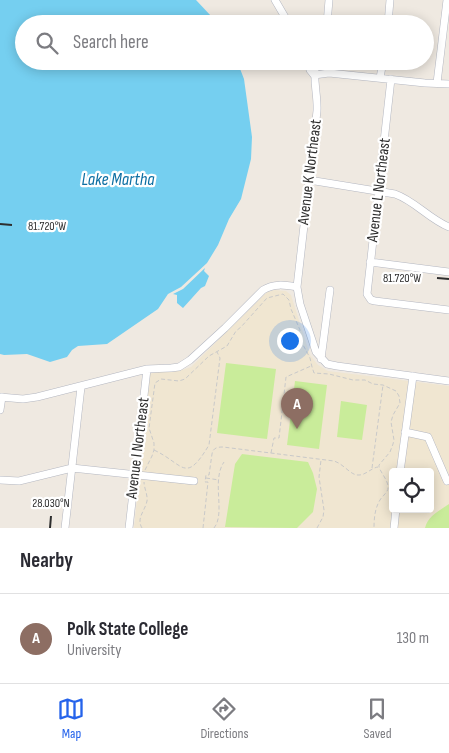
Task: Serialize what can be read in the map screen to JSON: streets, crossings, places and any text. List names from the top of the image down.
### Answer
{
  "streets": {
    "street": ["Avenue K Northeast", "Avenue L Northeast", "Avenue I Northeast"]
  },
  "water": ["Lake Martha"],
  "page": {
    "search": "Search here",
    "pins": "A",
    "heading": "Nearby",
    "list": [
      {
        "mark": "A",
        "name": "Polk State College",
        "note": "University",
        "value": "130 m"
      }
    ],
    "nav": ["Map", "Directions", "Saved"]
  },
  "coordinates": ["81.720°W", "28.030°N"]
}
